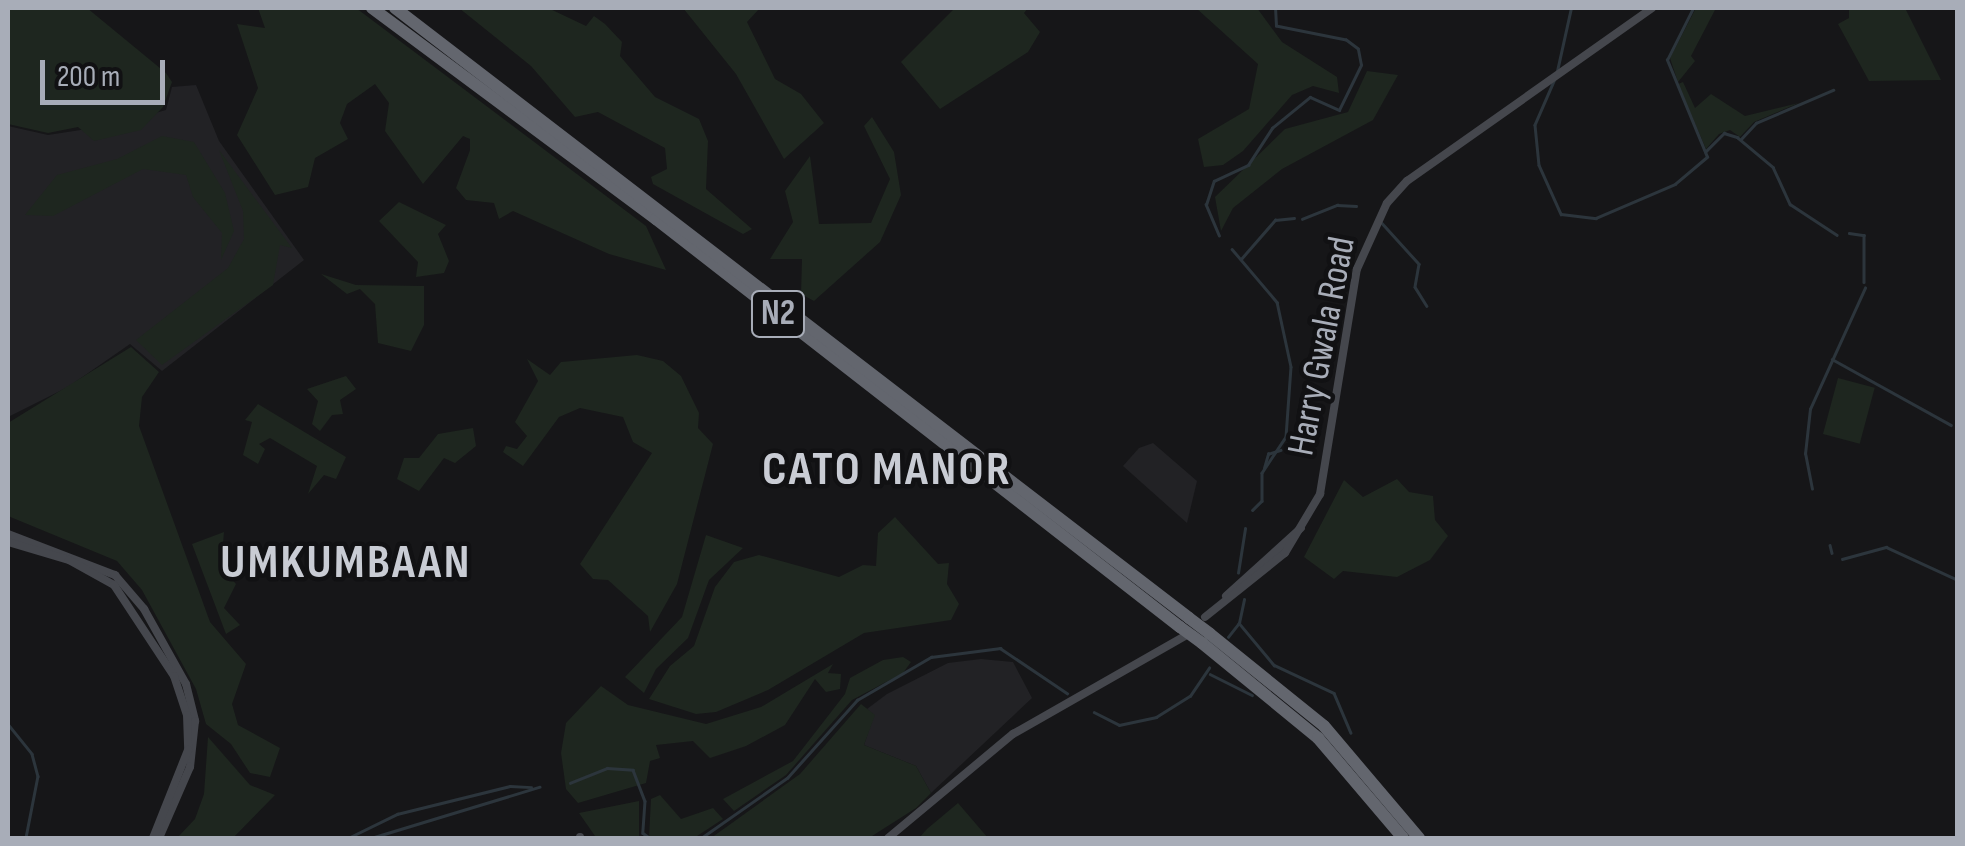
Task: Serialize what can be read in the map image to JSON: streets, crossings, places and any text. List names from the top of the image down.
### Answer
{
  "streets": {
    "highway": ["N2"],
    "main road": ["Harry Gwala Road"]
  },
  "districts": ["CATO MANOR", "UMKUMBAAN"],
  "scale_bar": "200 m"
}
